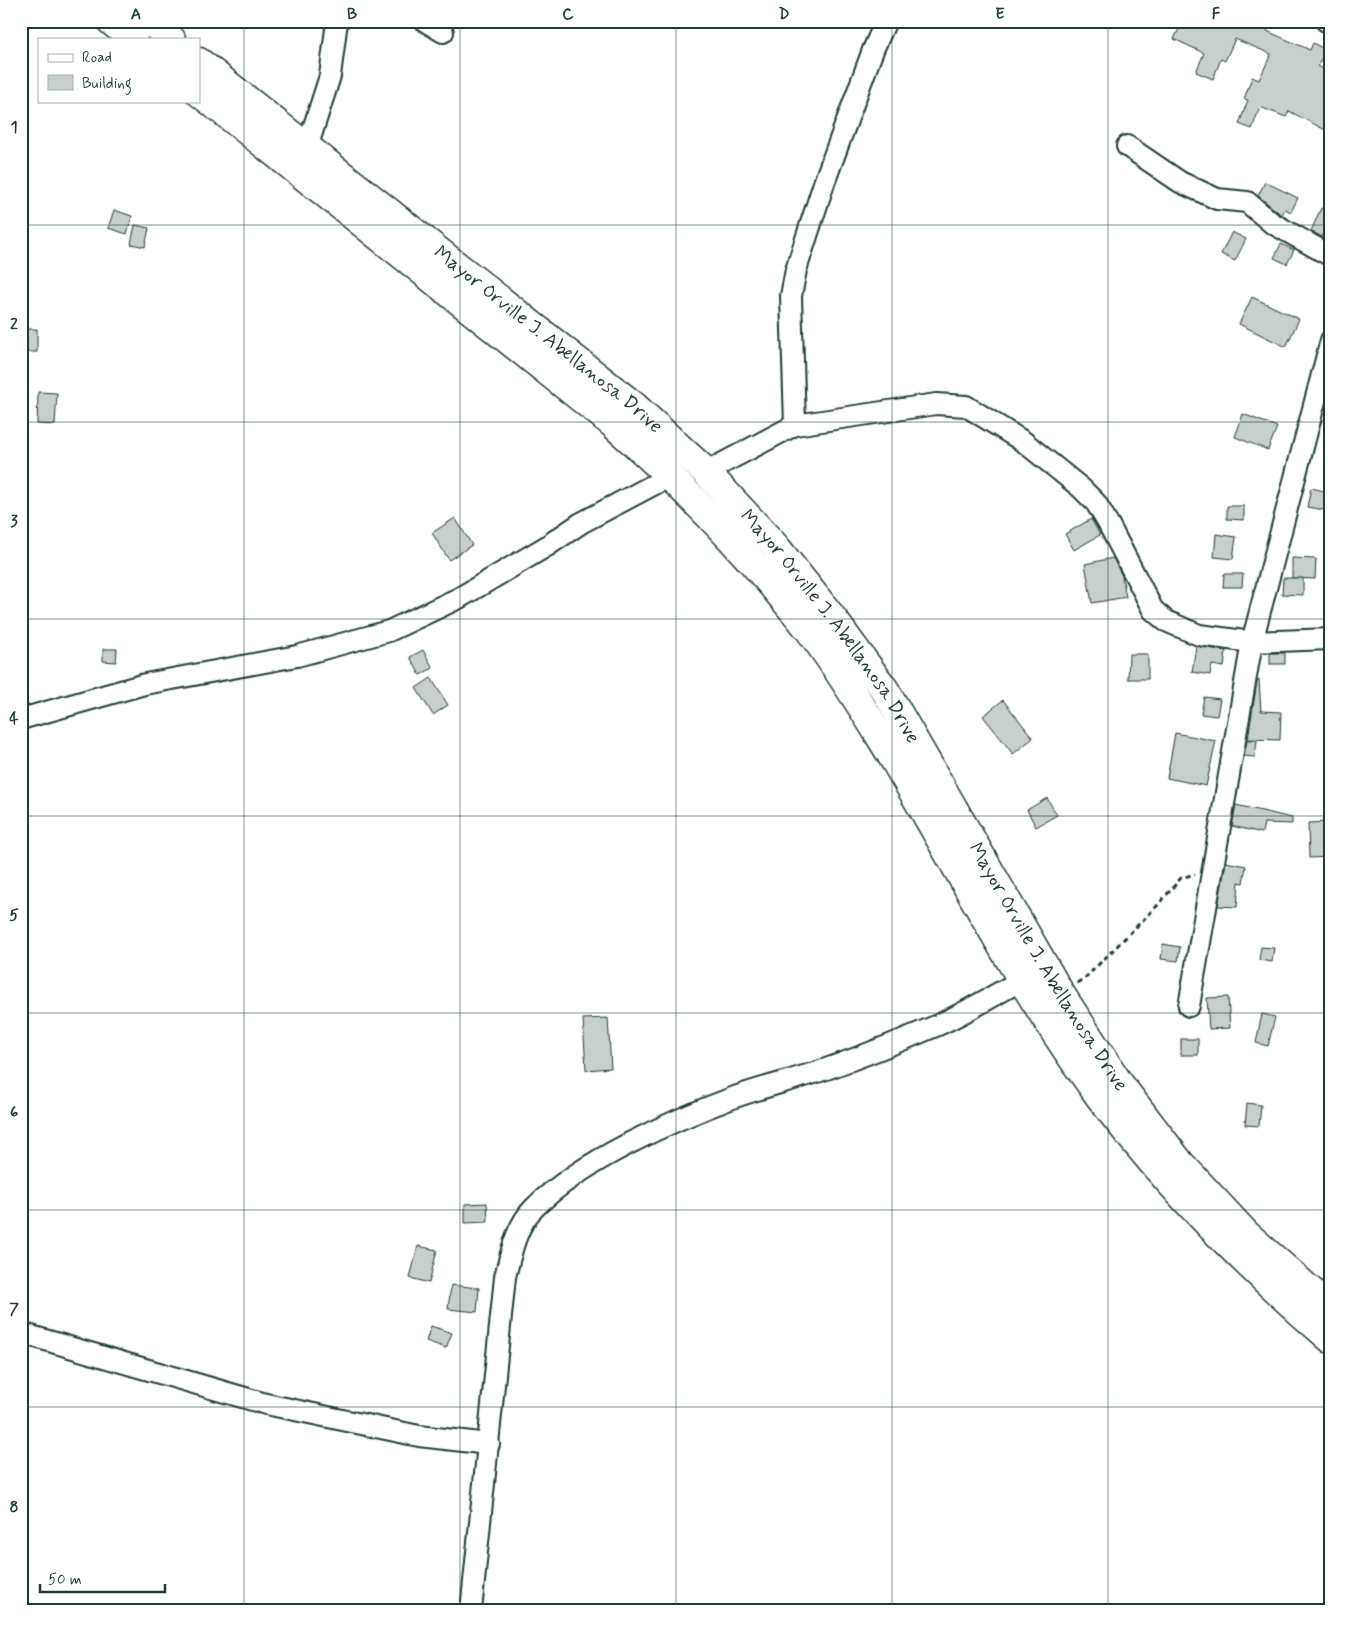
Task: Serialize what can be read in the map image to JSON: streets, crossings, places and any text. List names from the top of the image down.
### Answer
{
  "streets": {
    "main road": ["Mayor Orville J. Abellanosa Drive"]
  },
  "legend": ["Road", "Building"],
  "scale_bar": "50 m",
  "grid": {
    "columns": [
      "A",
      "B",
      "C",
      "D",
      "E",
      "F"
    ],
    "rows": [
      "1",
      "2",
      "3",
      "4",
      "5",
      "6",
      "7",
      "8"
    ]
  }
}
